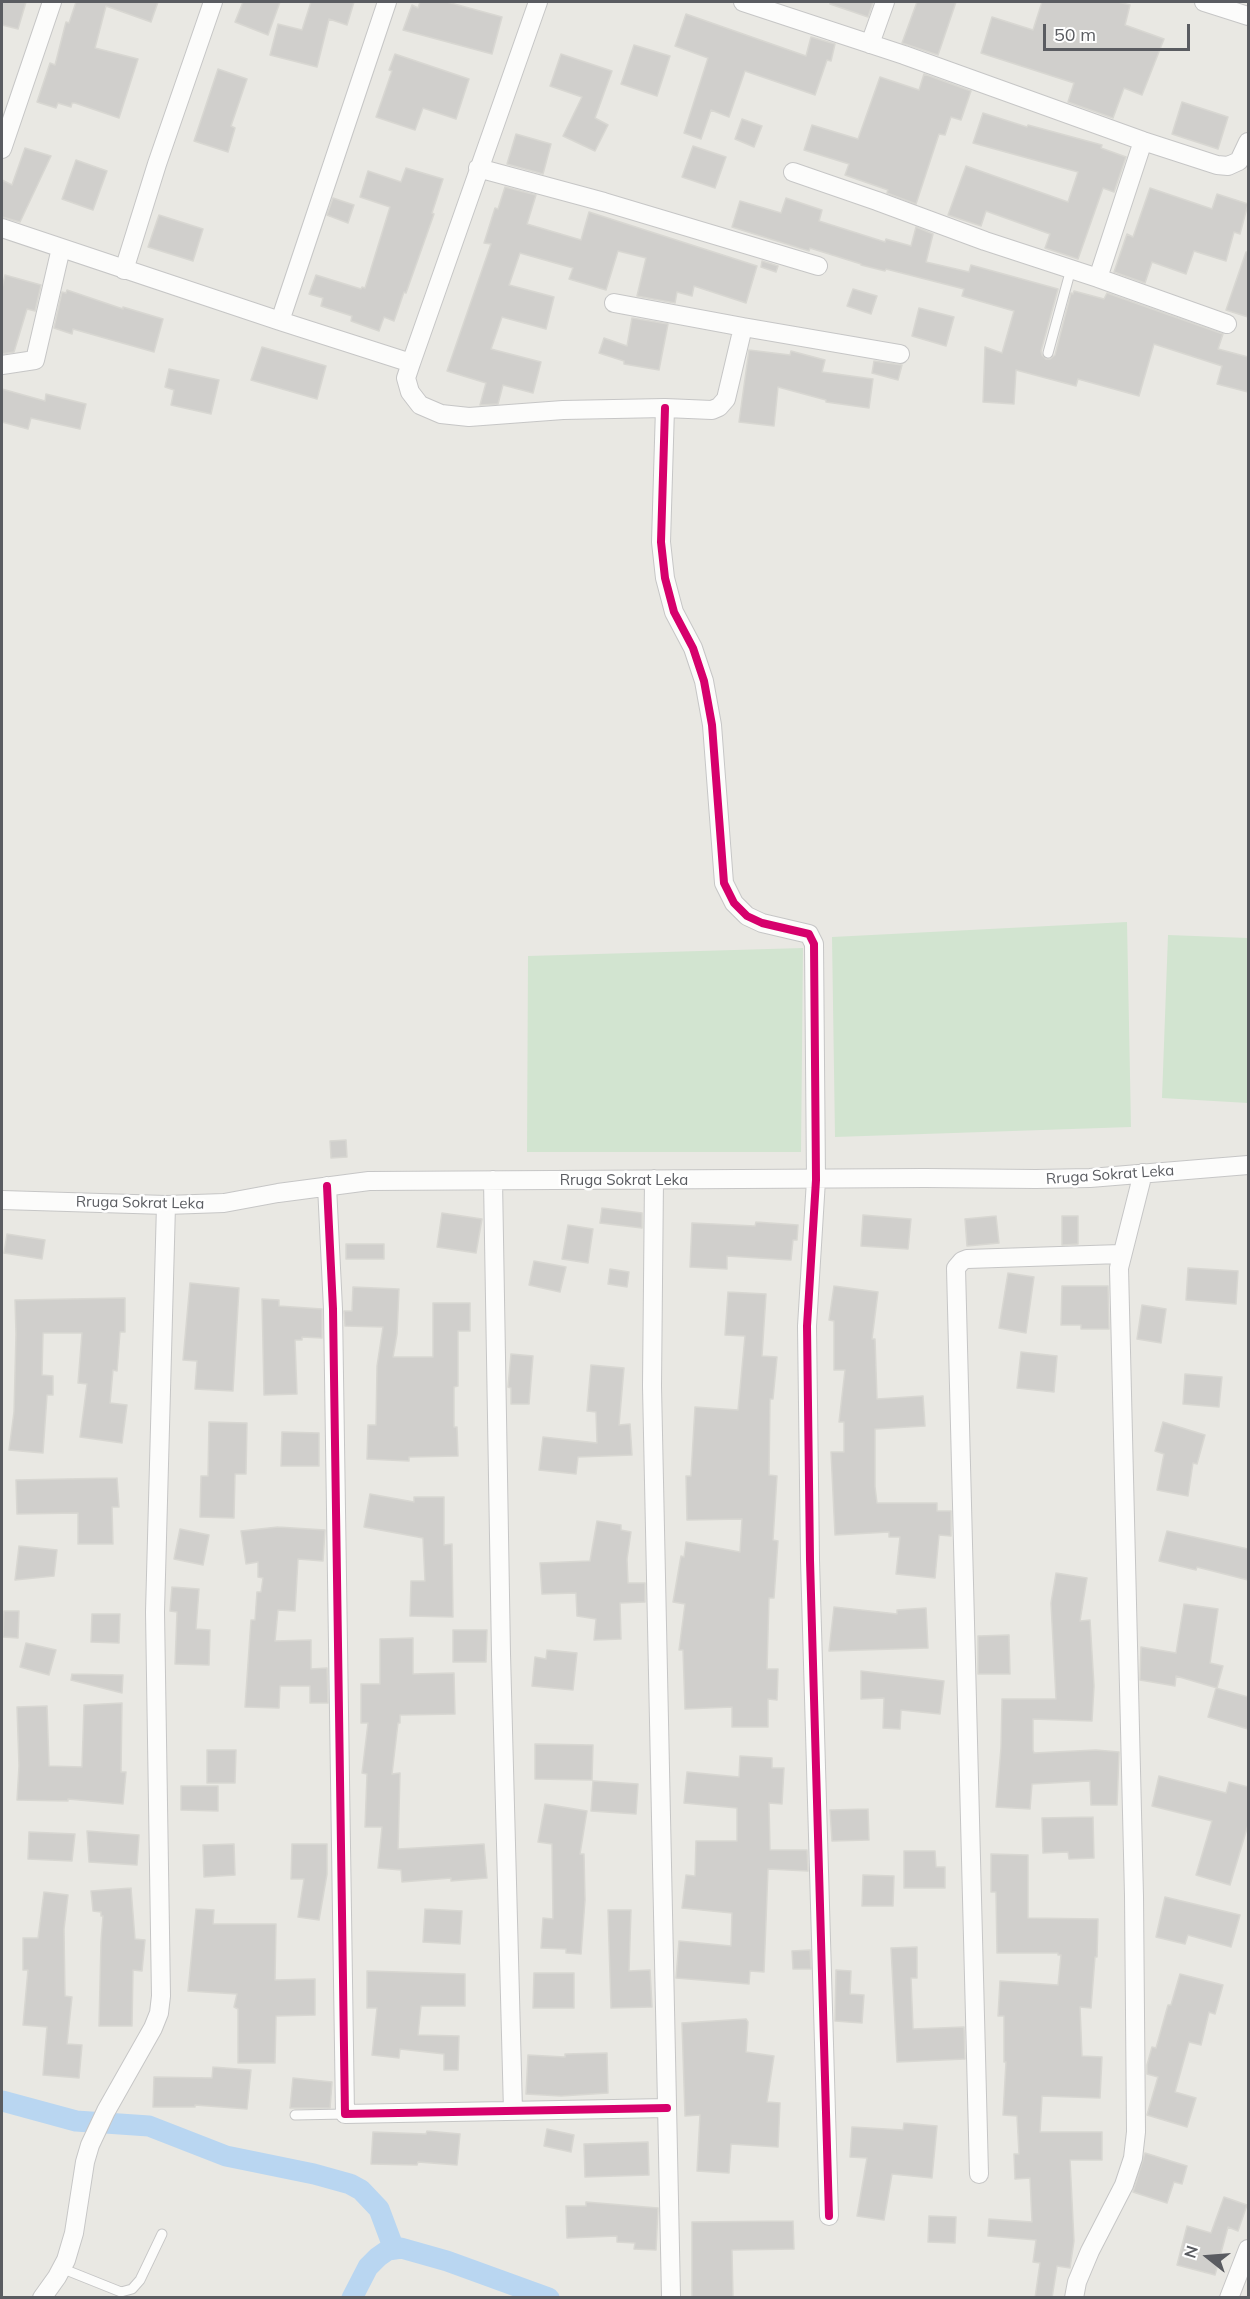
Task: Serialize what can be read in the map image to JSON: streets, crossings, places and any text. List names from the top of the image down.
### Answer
{
  "streets": {
    "street": ["Rruga Sokrat Leka"]
  },
  "scale_bar": "50 m",
  "north": "left"
}
